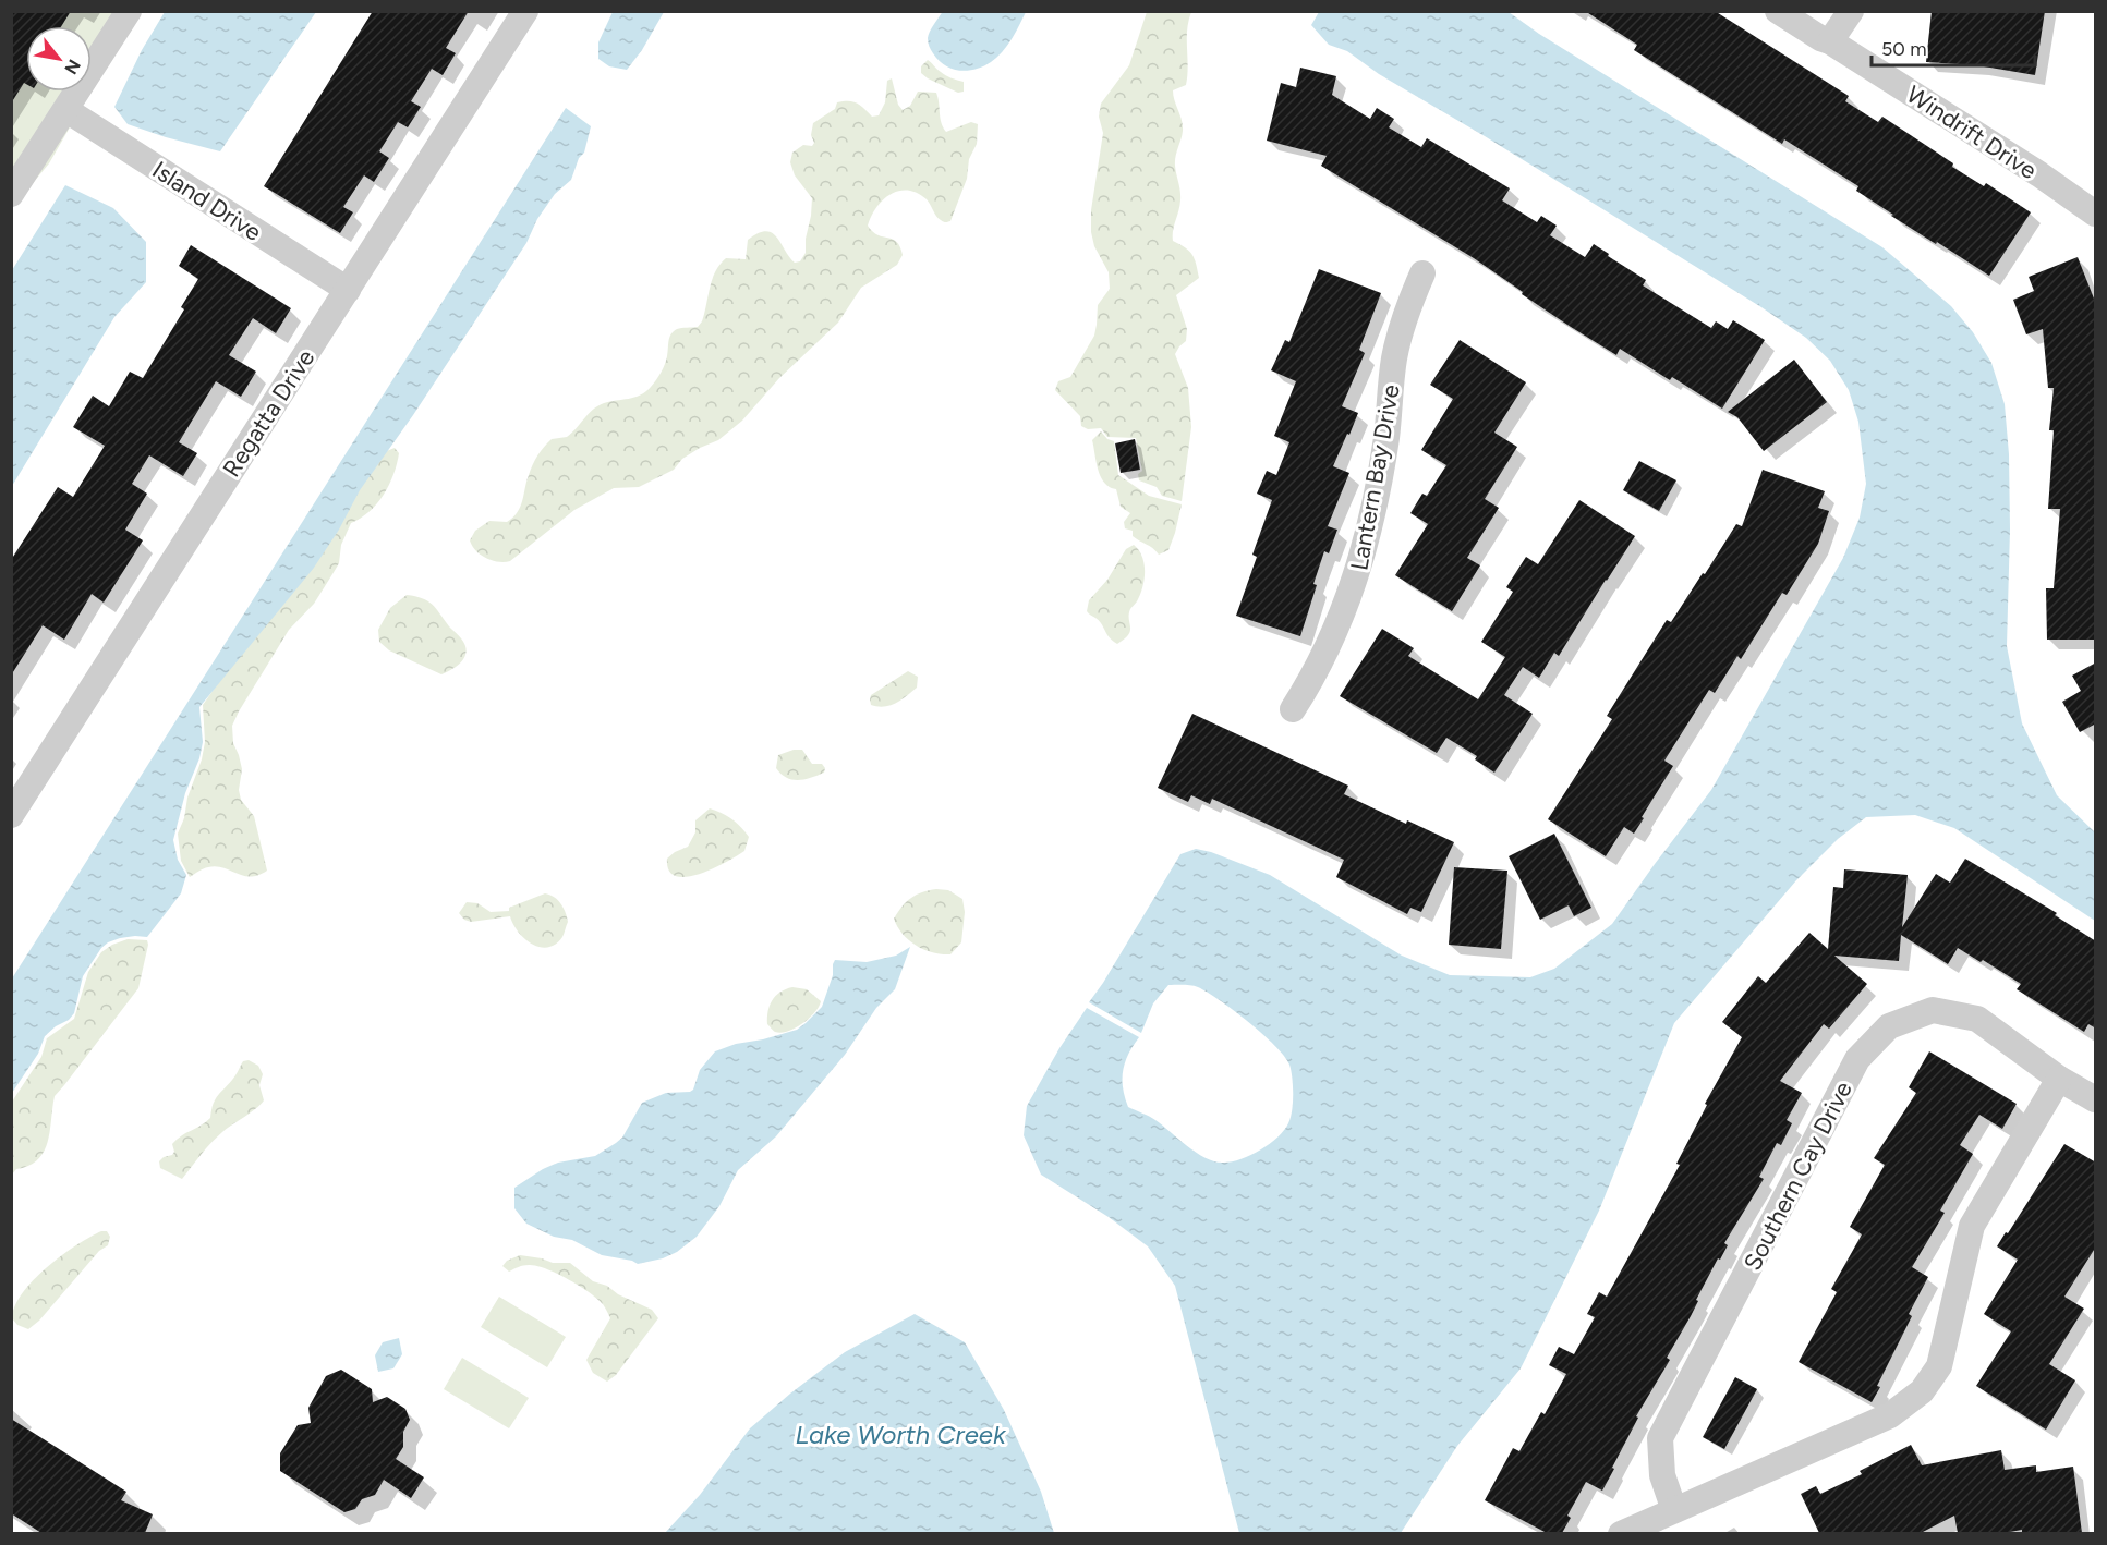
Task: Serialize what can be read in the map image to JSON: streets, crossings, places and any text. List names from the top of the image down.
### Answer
{
  "streets": {
    "street": [
      "Windrift Drive",
      "Island Drive",
      "Regatta Drive",
      "Lantern Bay Drive",
      "Southern Cay Drive"
    ]
  },
  "crossings": [
    ["Island Drive", "Regatta Drive"]
  ],
  "water": ["Lake Worth Creek"],
  "scale_bar": "50 m",
  "north": "bottom right"
}
